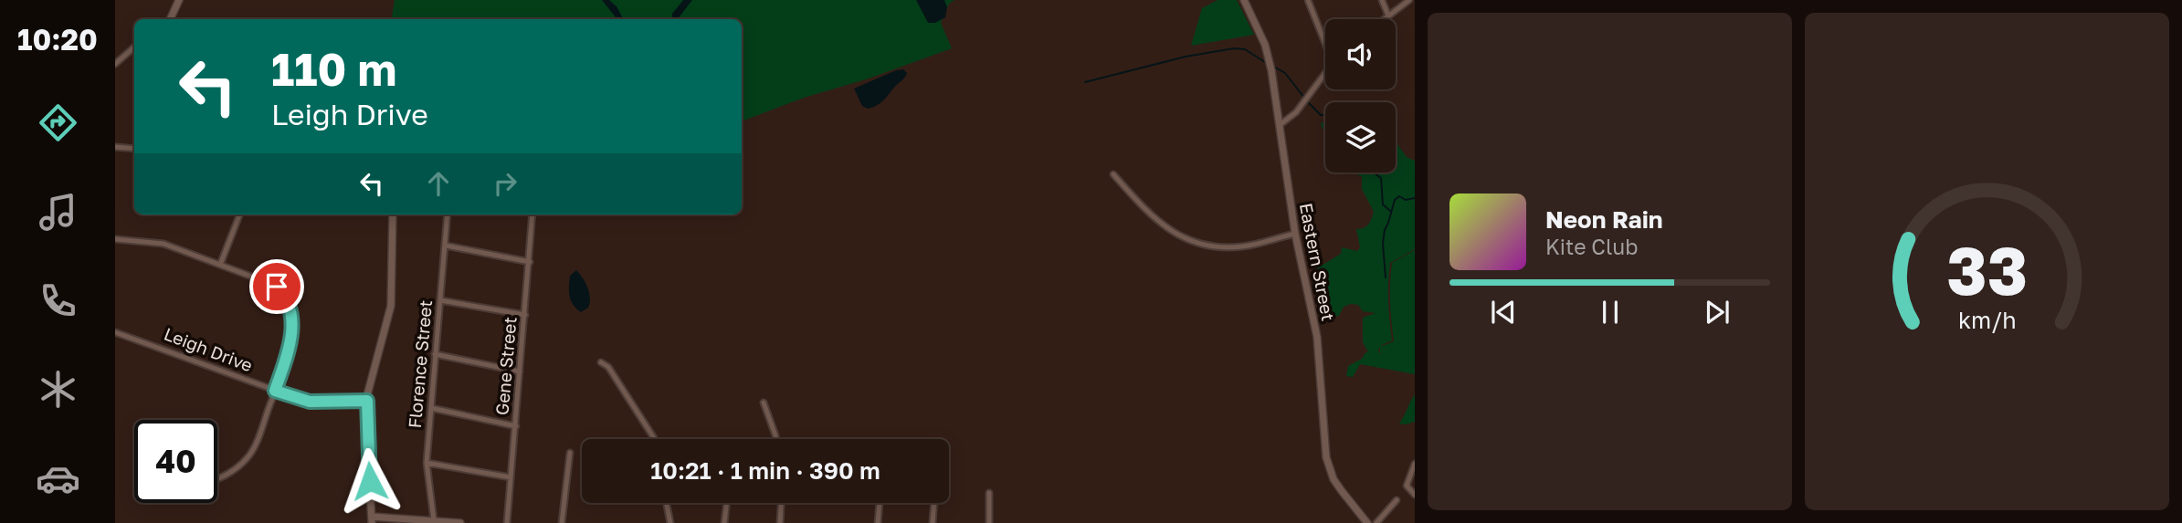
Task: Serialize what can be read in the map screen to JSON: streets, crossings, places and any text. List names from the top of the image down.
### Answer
{
  "streets": {
    "street": [
      "Eastern Street",
      "Leigh Drive",
      "Florence Street",
      "Gene Street"
    ]
  },
  "page": {
    "tabs": "10:20",
    "turn": ["110 m", "Leigh Drive"],
    "song": ["Neon Rain", "Kite Club"],
    "limit": "40",
    "trip": "10:21 · 1 min · 390 m",
    "gauge": ["33", "km/h"]
  }
}
